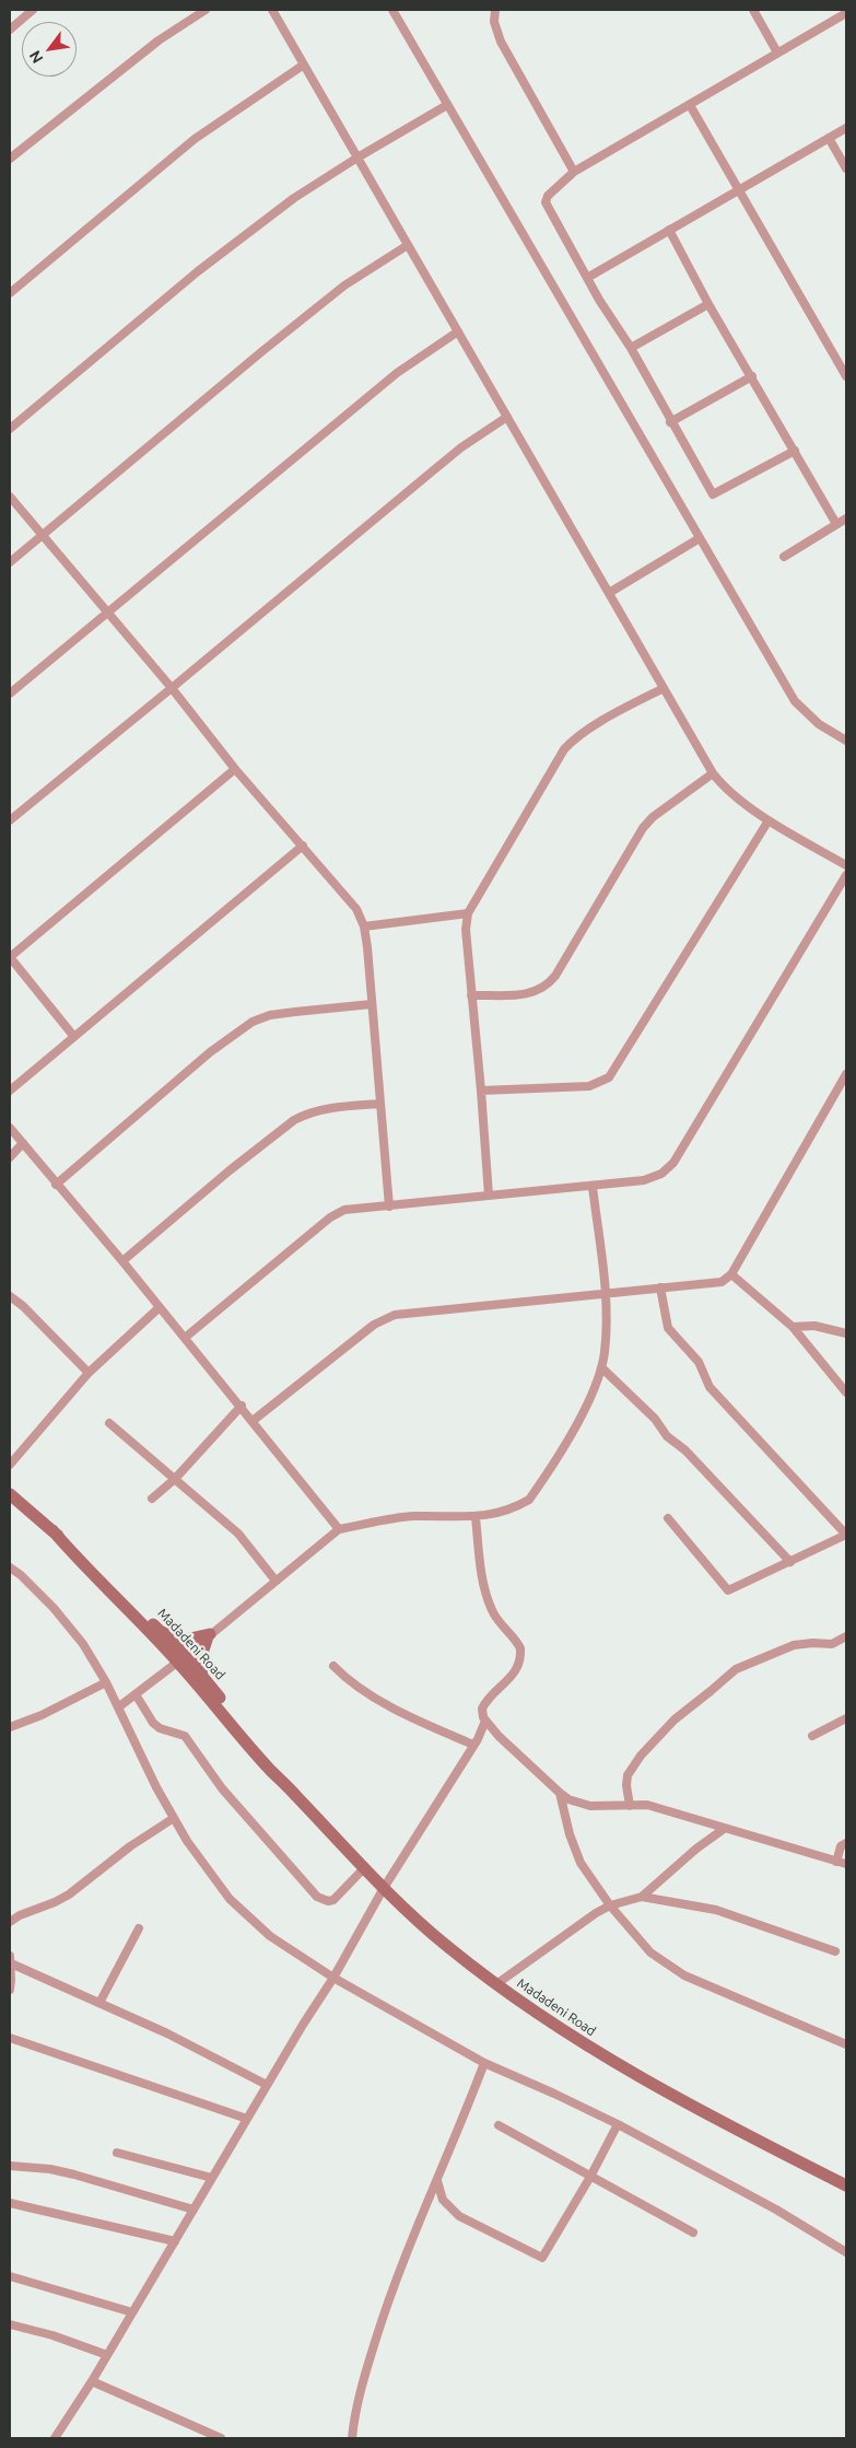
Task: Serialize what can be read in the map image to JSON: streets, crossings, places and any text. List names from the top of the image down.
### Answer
{
  "streets": {
    "street": ["Madadeni Road"]
  },
  "north": "bottom left"
}
